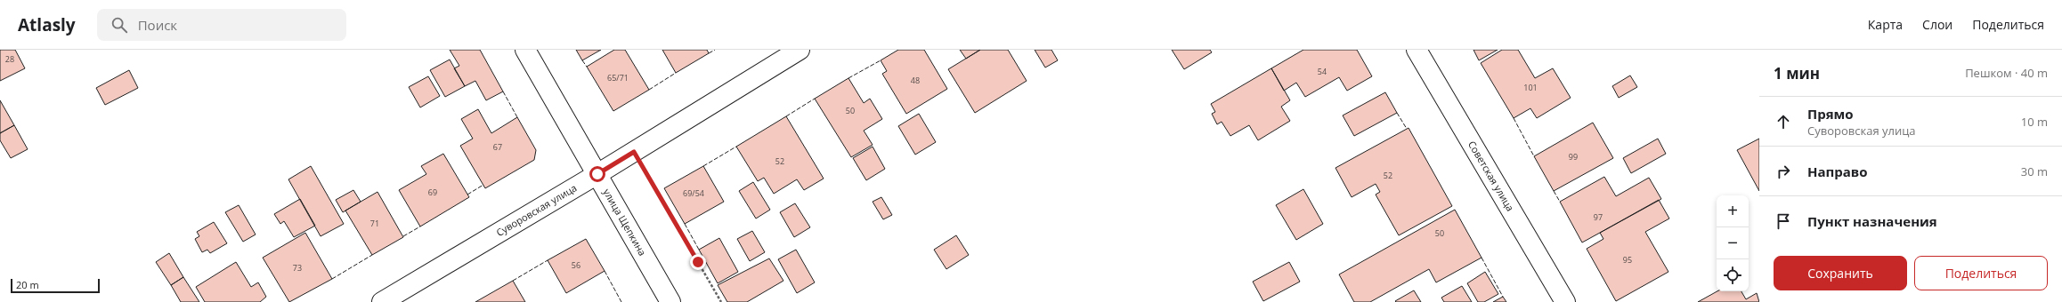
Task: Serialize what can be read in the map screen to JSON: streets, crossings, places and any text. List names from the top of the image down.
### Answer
{
  "streets": {
    "street": ["Советская улица", "Суворовская улица", "улица Щепкина"]
  },
  "crossings": [
    ["Суворовская улица", "улица Щепкина"]
  ],
  "house_numbers": [
    "28",
    "54",
    "65/71",
    "48",
    "101",
    "50",
    "67",
    "99",
    "52",
    "52",
    "69",
    "69/54",
    "97",
    "71",
    "50",
    "95",
    "56",
    "73"
  ],
  "scale_bar": "20 m",
  "page": {
    "header": "Atlasly",
    "search": "Поиск",
    "nav": ["Карта", "Слои", "Поделиться"],
    "heading": ["1 мин", "Пешком · 40 m"],
    "list": [
      ["Прямо", "Суворовская улица", "10 m"],
      ["Направо", "30 m"],
      "Пункт назначения"
    ],
    "map_buttons": ["+", "−"],
    "buttons": ["Сохранить", "Поделиться"],
    "scale": "20 m"
  }
}
